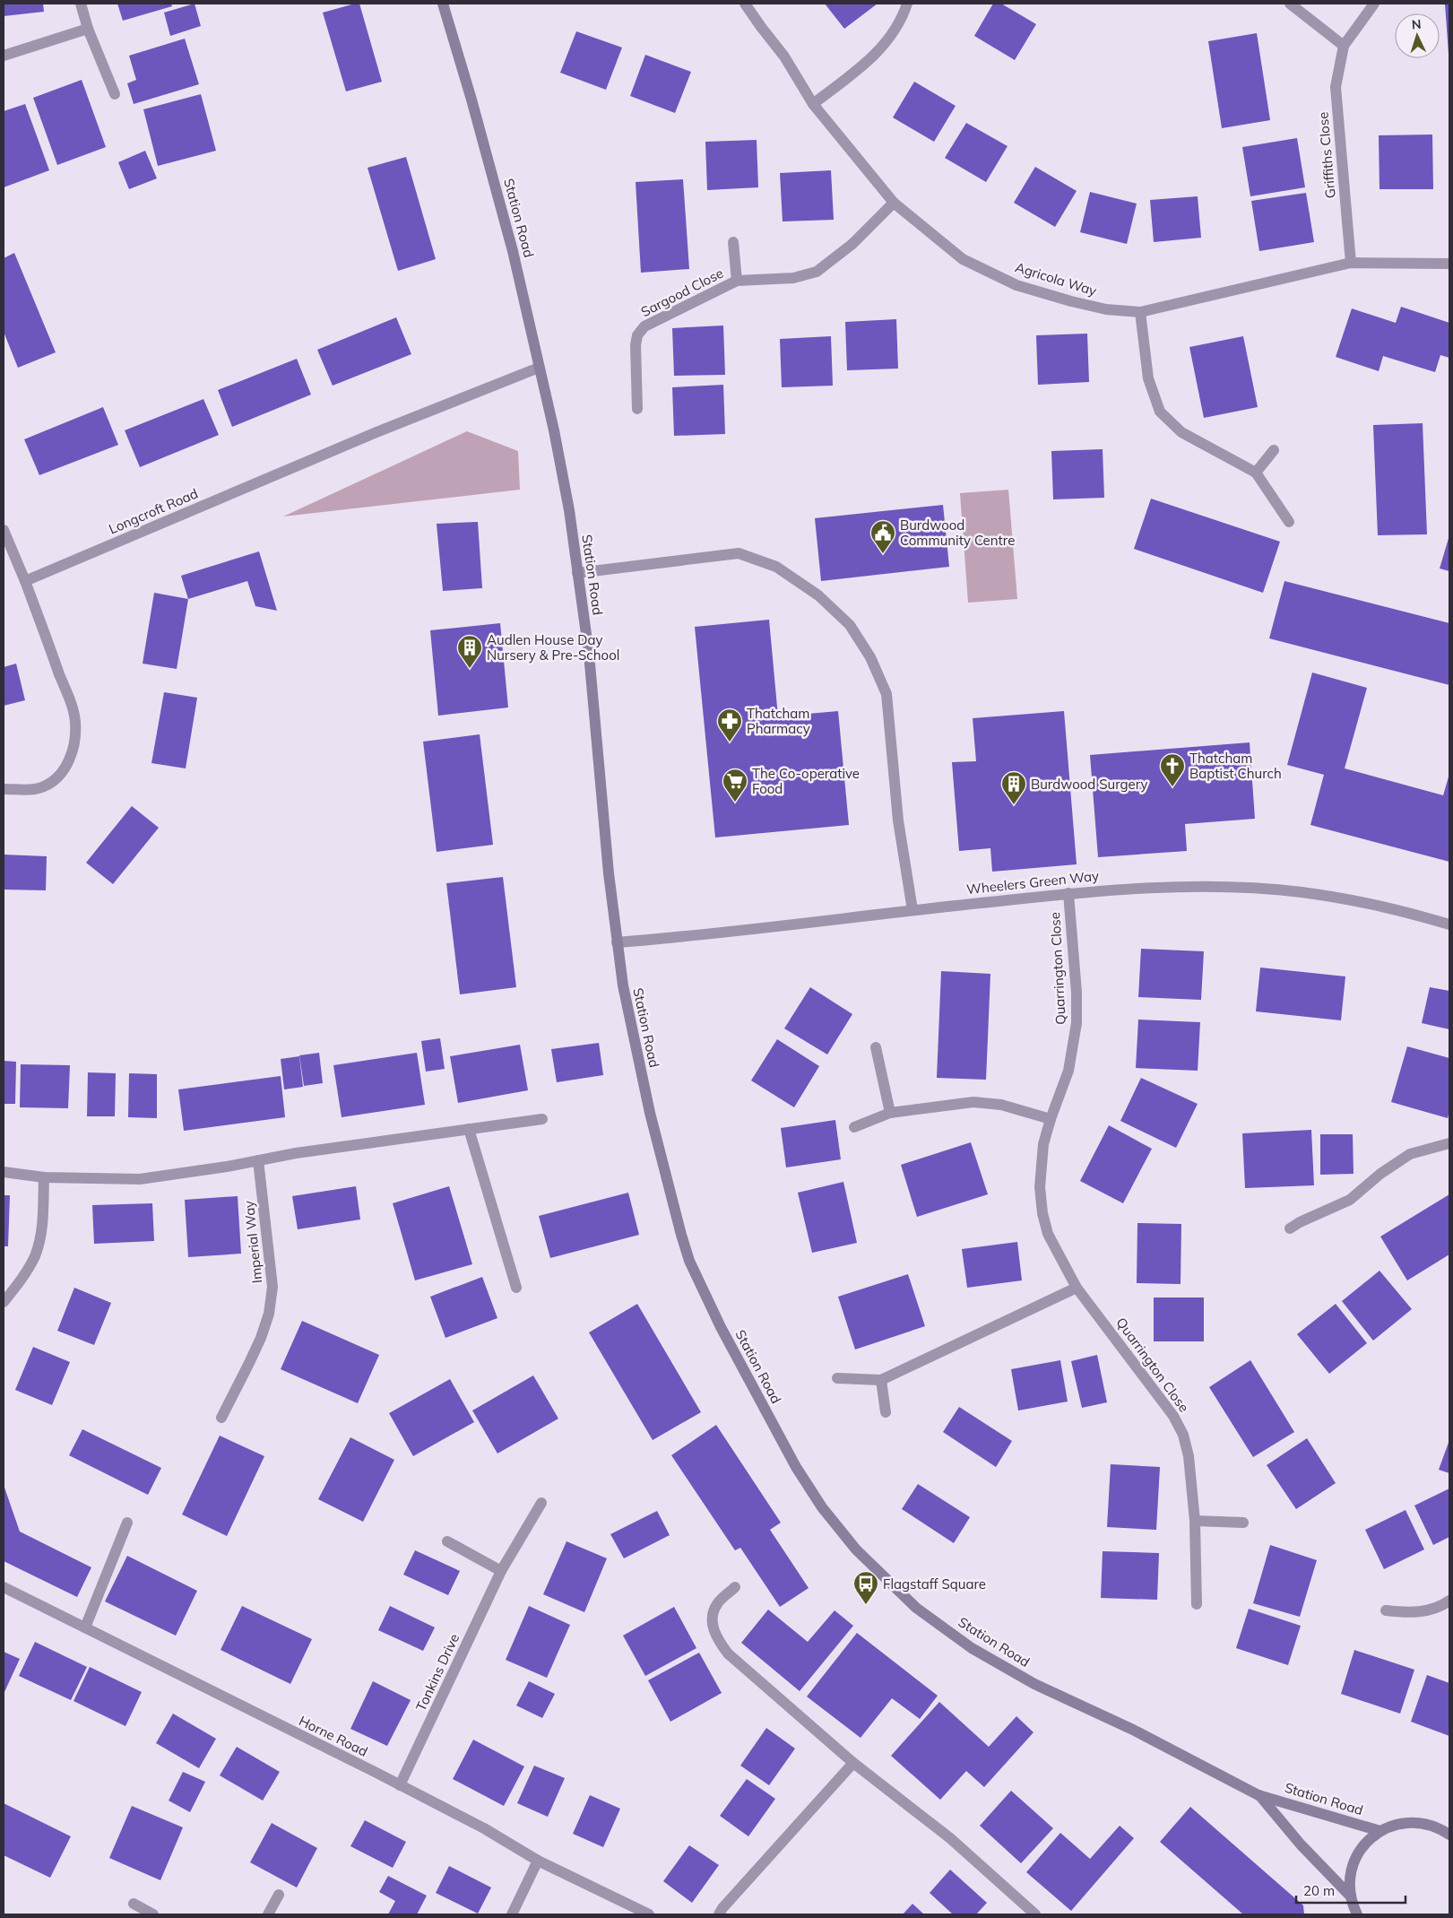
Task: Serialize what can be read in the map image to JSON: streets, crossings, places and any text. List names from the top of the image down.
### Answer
{
  "streets": {
    "street": [
      "Griffiths Close",
      "Station Road",
      "Agricola Way",
      "Sargood Close",
      "Longcroft Road",
      "Wheelers Green Way",
      "Quarrington Close",
      "Imperial Way",
      "Tonkins Drive",
      "Horne Road"
    ]
  },
  "crossings": [
    ["Griffiths Close", "Agricola Way"],
    ["Station Road", "Longcroft Road"],
    ["Station Road", "Wheelers Green Way"],
    ["Agricola Way", "Sargood Close"],
    ["Wheelers Green Way", "Quarrington Close"],
    ["Tonkins Drive", "Horne Road"]
  ],
  "places": {
    "public building": ["Burdwood Community Centre"],
    "building": ["Audlen House Day Nursery & Pre-School", "Burdwood Surgery"],
    "pharmacy": ["Thatcham Pharmacy"],
    "church": ["Thatcham Baptist Church"],
    "supermarket": ["The Co-operative Food"],
    "bus stop": ["Flagstaff Square"]
  },
  "scale_bar": "20 m",
  "north": "top"
}
